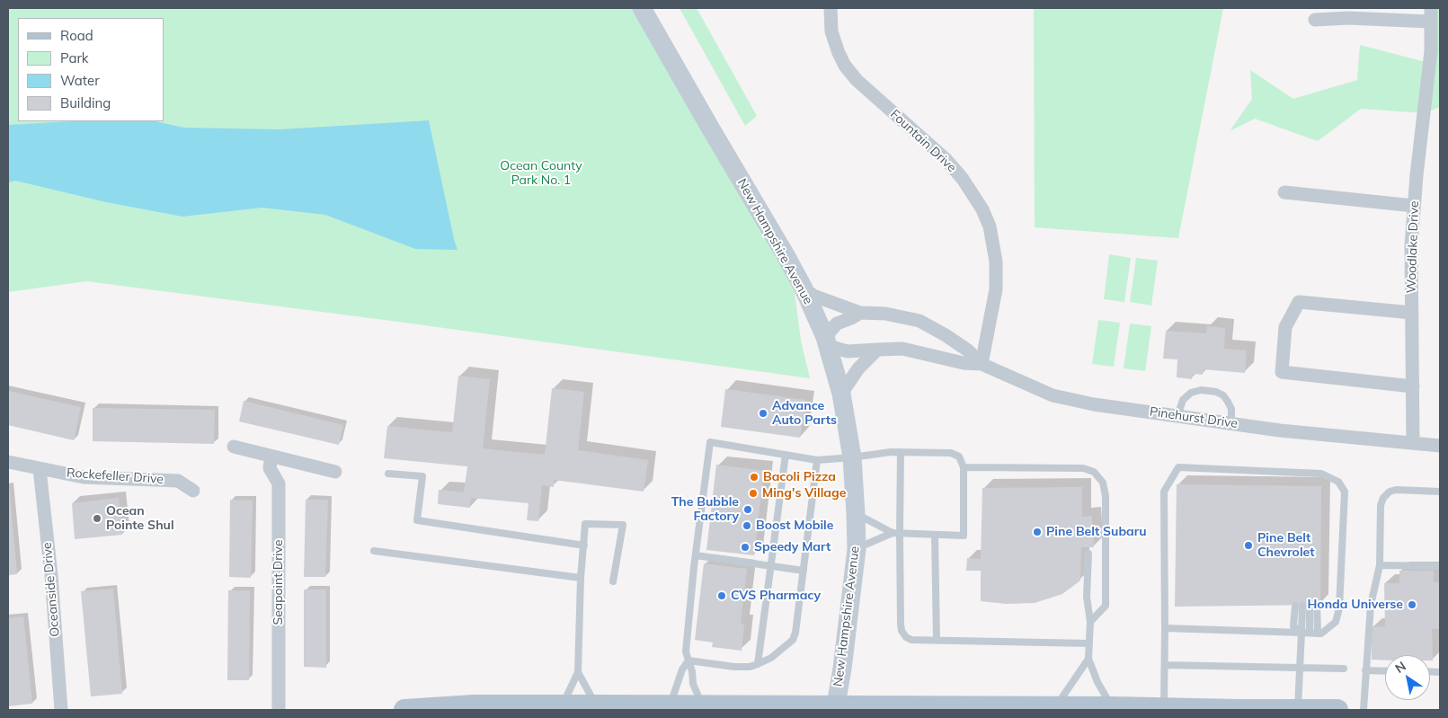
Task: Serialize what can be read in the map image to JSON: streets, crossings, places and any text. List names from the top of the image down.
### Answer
{
  "streets": {
    "main road": ["New Hampshire Avenue"],
    "street": [
      "Fountain Drive",
      "Woodlake Drive",
      "Pinehurst Drive",
      "Rockefeller Drive",
      "Seapoint Drive",
      "Oceanside Drive"
    ]
  },
  "crossings": [
    ["Fountain Drive", "Pinehurst Drive"],
    ["New Hampshire Avenue", "Pinehurst Drive"],
    ["Woodlake Drive", "Pinehurst Drive"],
    ["Rockefeller Drive", "Oceanside Drive"]
  ],
  "parks": ["Ocean County Park No. 1"],
  "places": [
    "Advance Auto Parts",
    "Bacoli Pizza",
    "Ming's Village",
    "The Bubble Factory",
    "Ocean Pointe Shul",
    "Boost Mobile",
    "Pine Belt Subaru",
    "Pine Belt Chevrolet",
    "Speedy Mart",
    "CVS Pharmacy",
    "Honda Universe"
  ],
  "legend": [
    "Road",
    "Park",
    "Water",
    "Building"
  ],
  "north": "top left"
}
